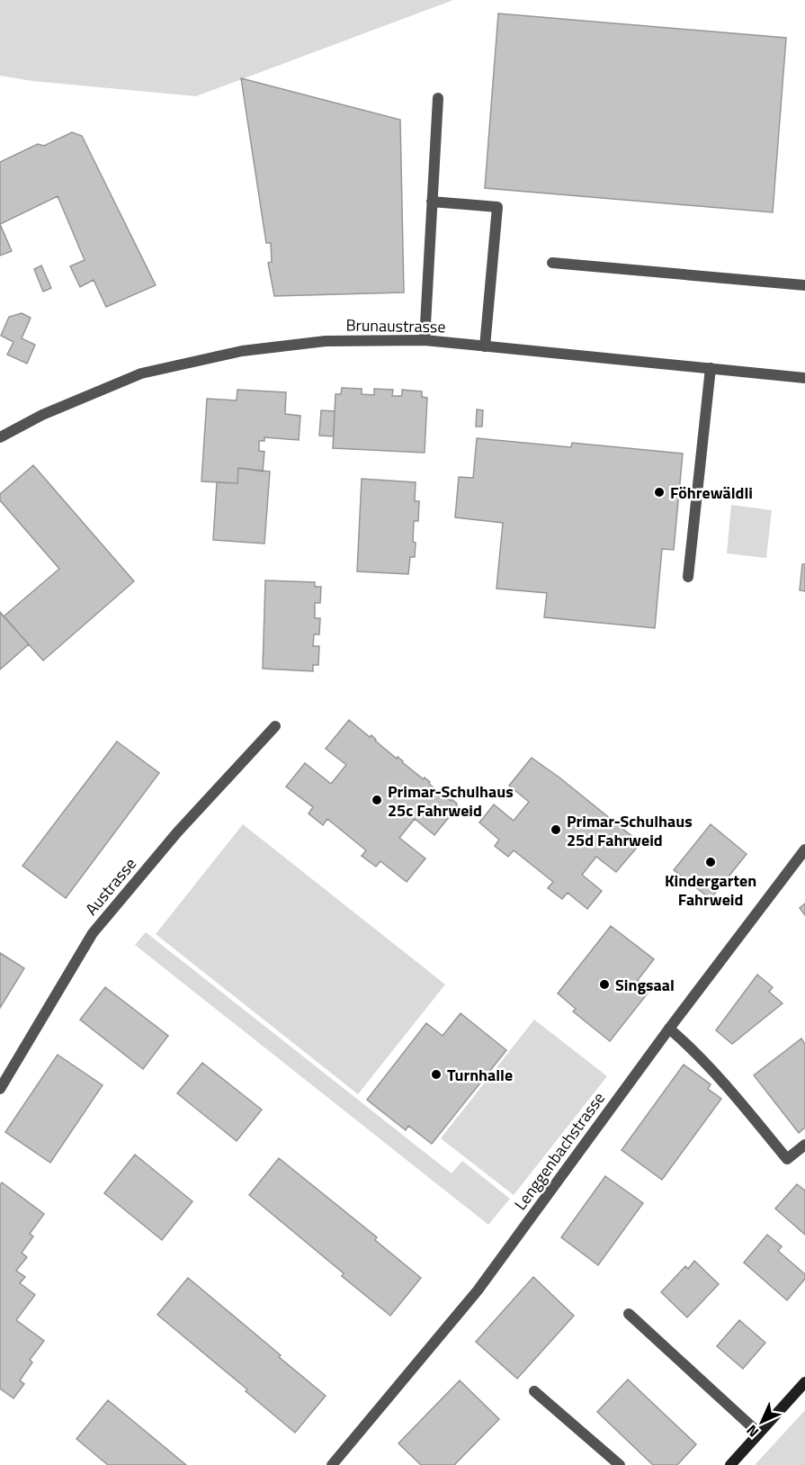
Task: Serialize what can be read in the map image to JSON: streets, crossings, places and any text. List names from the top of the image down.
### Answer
{
  "streets": {
    "street": ["Brunaustrasse", "Austrasse", "Lenggenbachstrasse"]
  },
  "places": [
    "Föhrewäldli",
    "Primar-Schulhaus 25c Fahrweid",
    "Primar-Schulhaus 25d Fahrweid",
    "Kindergarten Fahrweid",
    "Singsaal",
    "Turnhalle"
  ],
  "north": "bottom left"
}
